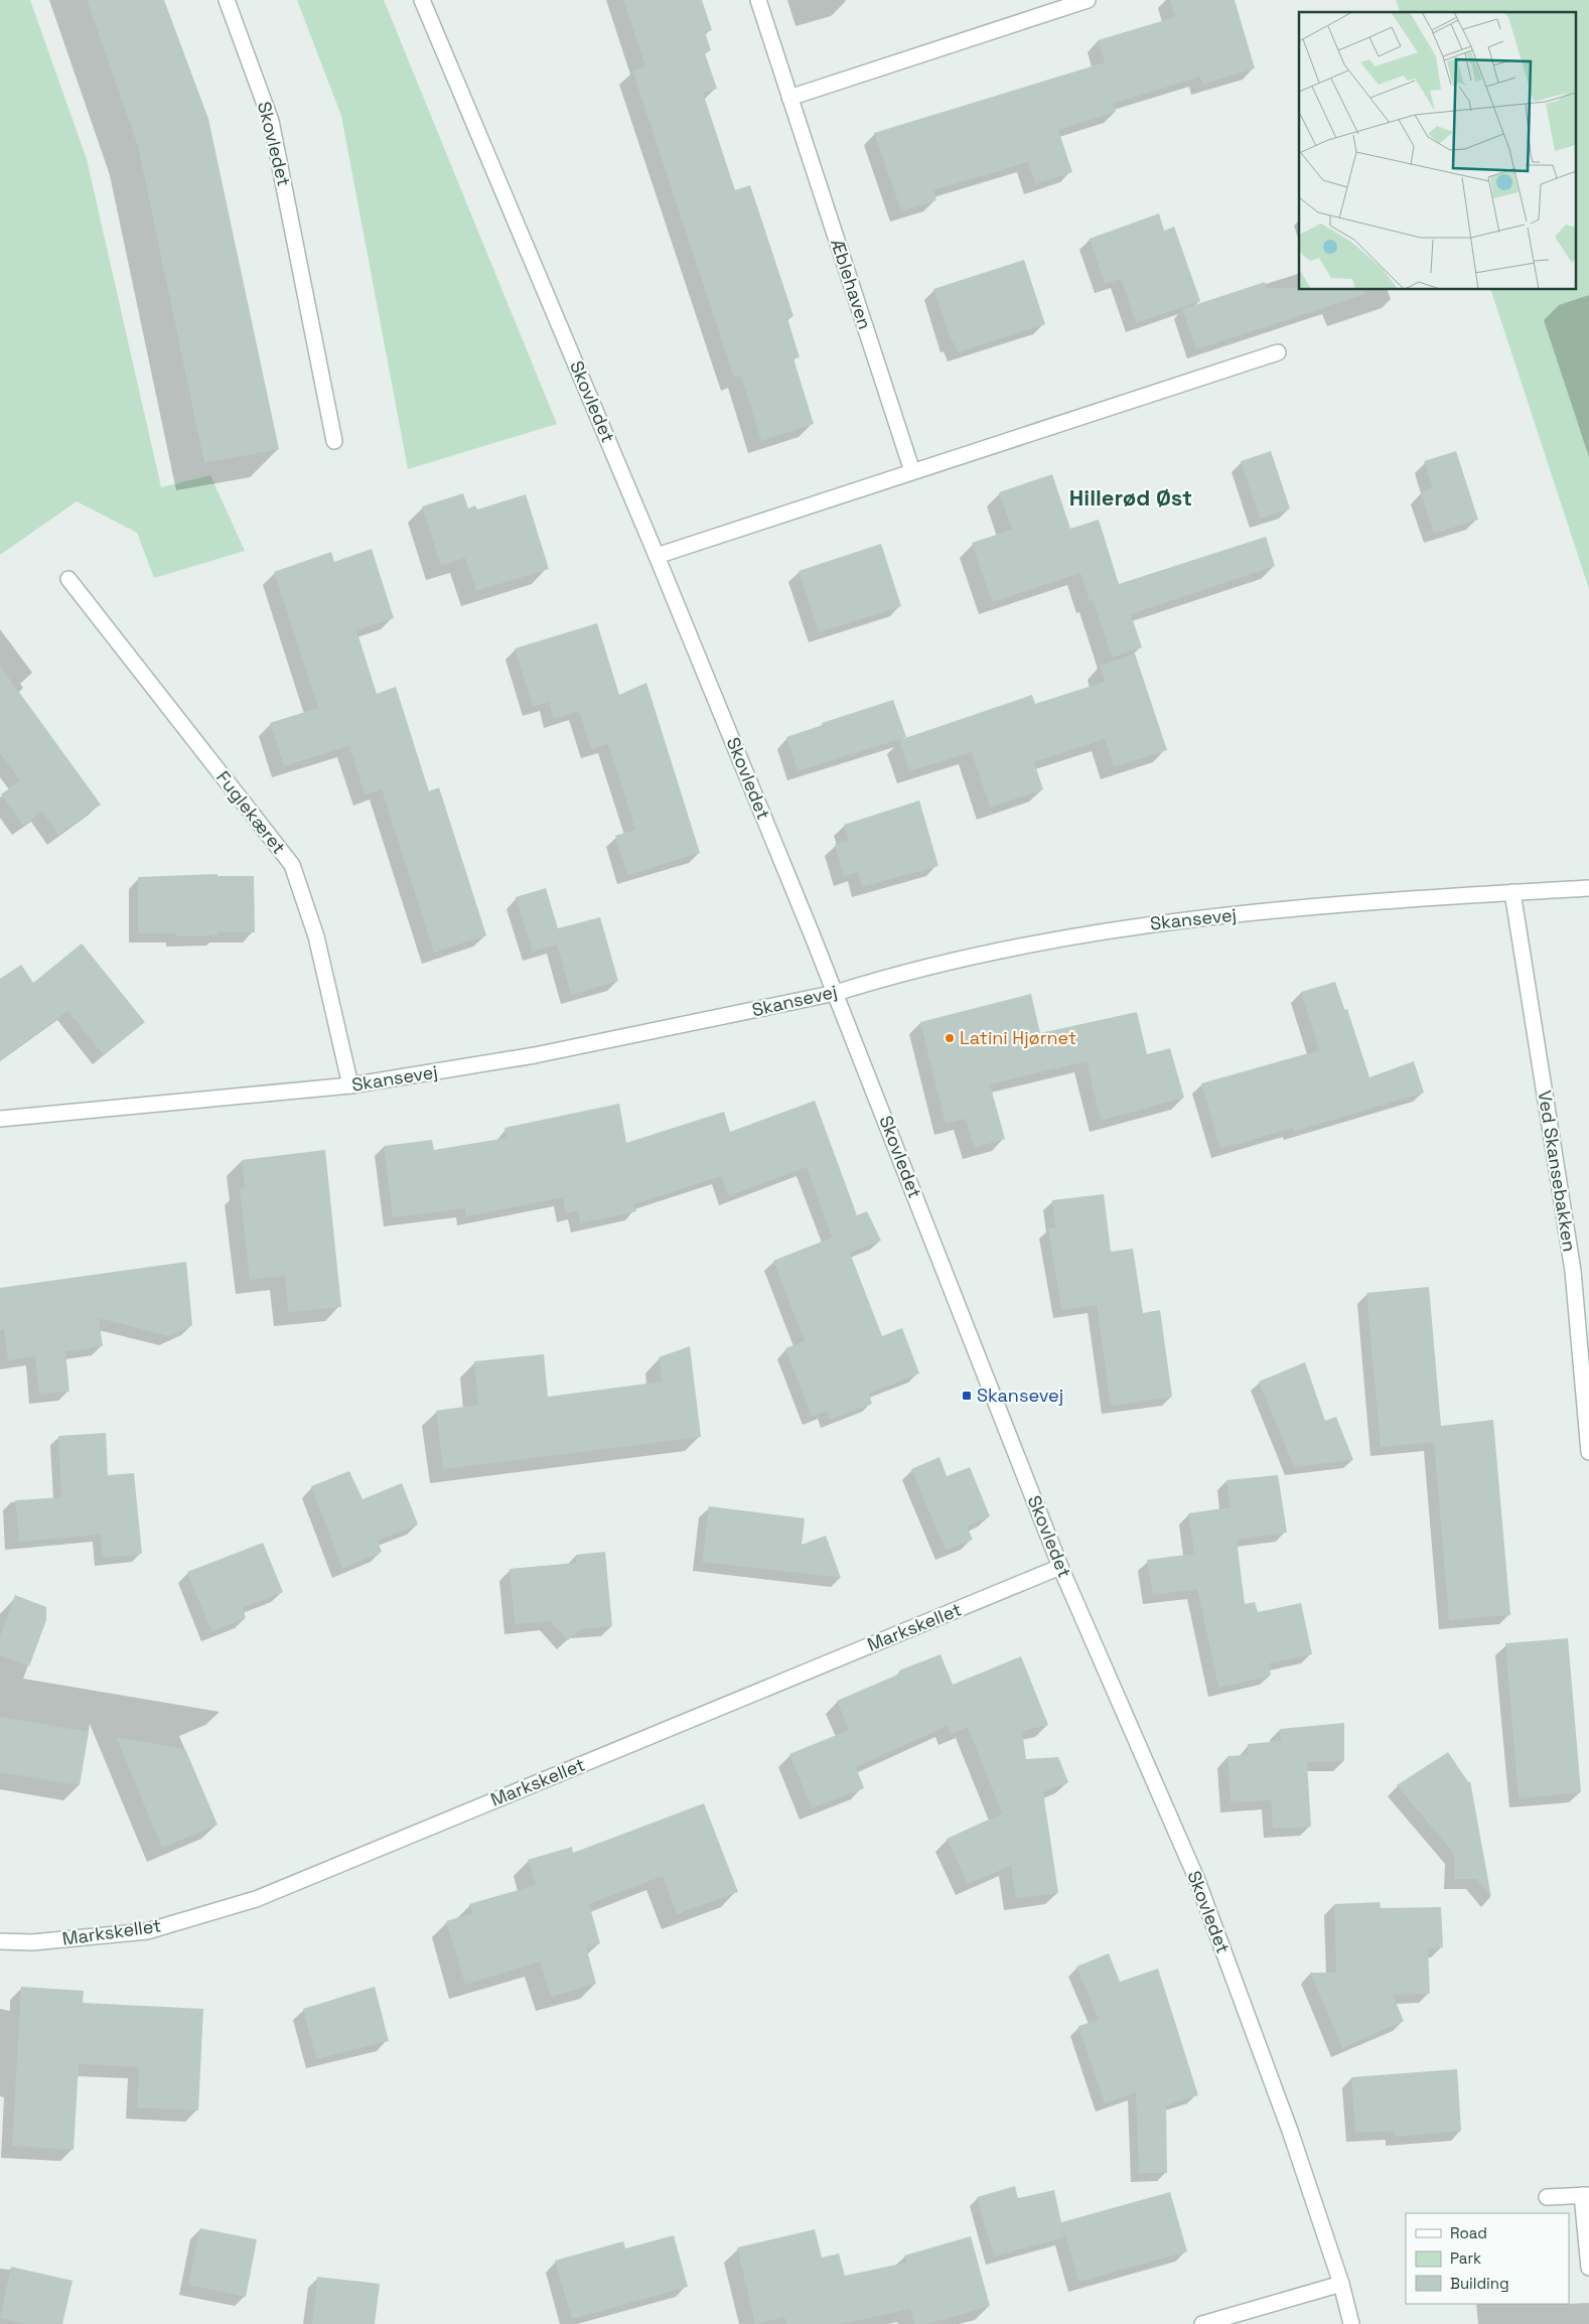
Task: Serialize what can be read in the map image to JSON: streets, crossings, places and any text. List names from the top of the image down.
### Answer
{
  "streets": {
    "street": [
      "Skovledet",
      "Æblehaven",
      "Fuglekæret",
      "Skansevej",
      "Ved Skansebakken",
      "Markskellet"
    ]
  },
  "crossings": [
    ["Skovledet", "Skansevej"],
    ["Skovledet", "Markskellet"],
    ["Fuglekæret", "Skansevej"],
    ["Skansevej", "Ved Skansebakken"]
  ],
  "districts": ["Hillerød Øst"],
  "places": {
    "other": ["Latini Hjørnet"],
    "transit": ["Skansevej"]
  },
  "legend": ["Road", "Park", "Building"]
}
